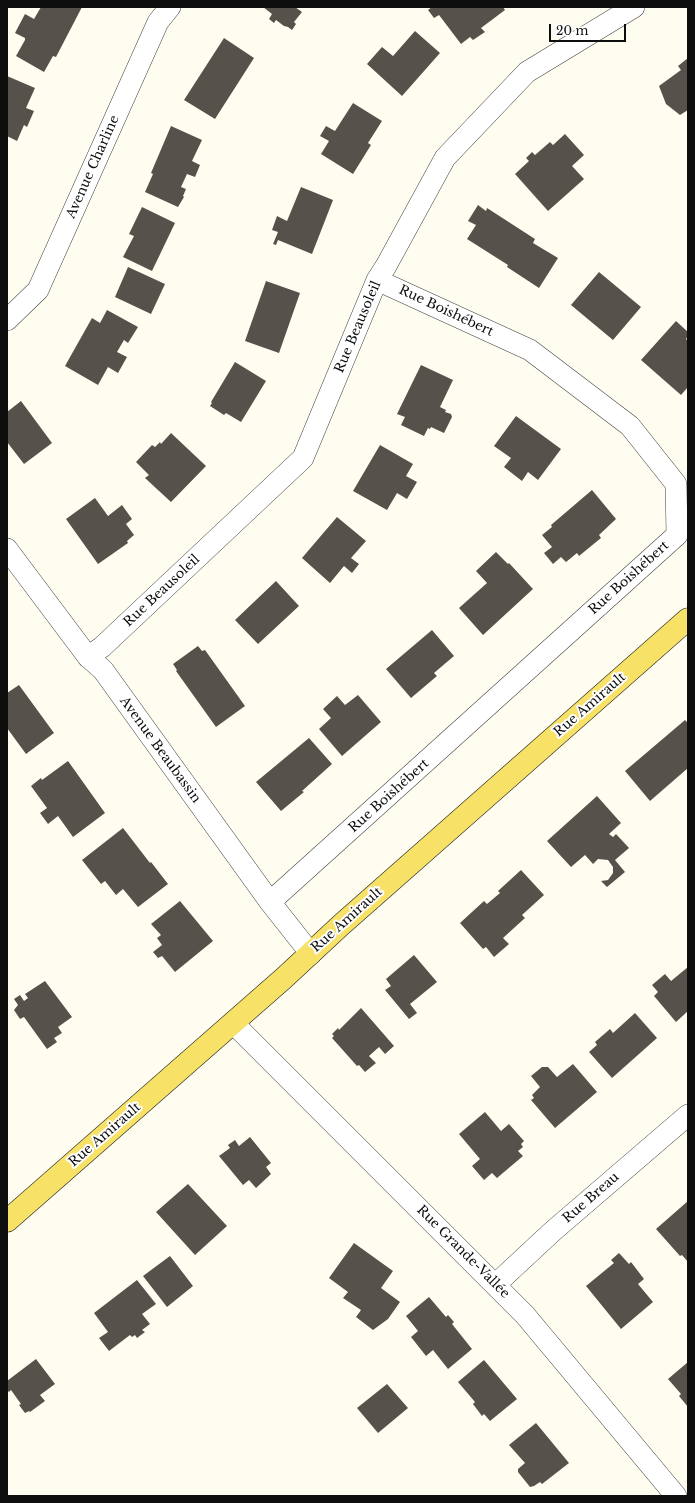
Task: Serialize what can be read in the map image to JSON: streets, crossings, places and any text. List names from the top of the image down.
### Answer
{
  "streets": {
    "main road": ["Rue Amirault"],
    "street": [
      "Avenue Charline",
      "Rue Boishébert",
      "Rue Beausoleil",
      "Avenue Beaubassin",
      "Rue Breau",
      "Rue Grande-Vallée"
    ]
  },
  "crossings": [
    ["Rue Boishébert", "Rue Beausoleil"],
    ["Rue Boishébert", "Avenue Beaubassin"],
    ["Rue Beausoleil", "Avenue Beaubassin"],
    ["Rue Amirault", "Avenue Beaubassin"],
    ["Rue Amirault", "Rue Grande-Vallée"],
    ["Rue Breau", "Rue Grande-Vallée"]
  ],
  "scale_bar": "20 m"
}
